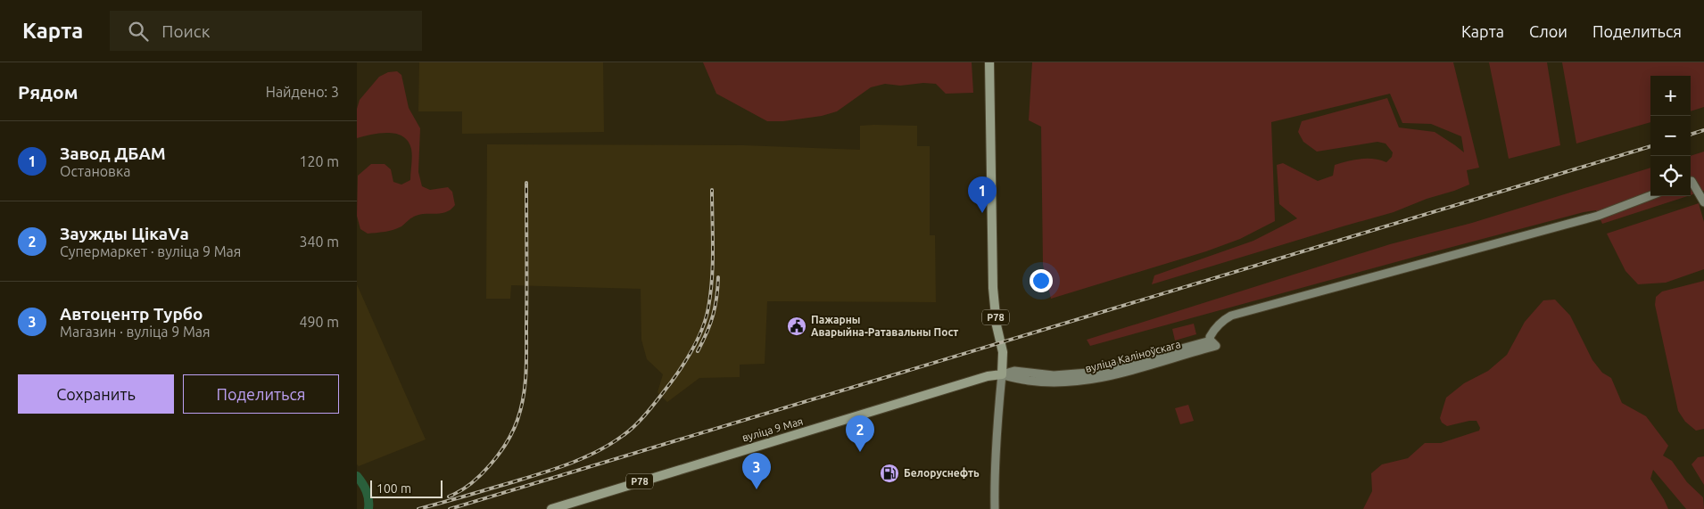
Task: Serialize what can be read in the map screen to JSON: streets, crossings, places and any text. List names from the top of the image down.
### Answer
{
  "streets": {
    "main road": ["Р78", "вуліца 9 Мая"],
    "street": ["вуліца Каліноўскага"]
  },
  "crossings": [
    ["Р78", "вуліца Каліноўскага"],
    ["Р78", "вуліца 9 Мая"],
    ["вуліца Каліноўскага", "вуліца 9 Мая"]
  ],
  "places": {
    "public building": ["Пажарны Аварыйна-Ратавальны Пост"],
    "fuel station": ["Белоруснефть"]
  },
  "scale_bar": "100 m",
  "page": {
    "header": "Карта",
    "search": "Поиск",
    "nav": ["Карта", "Слои", "Поделиться"],
    "heading": ["Рядом", "Найдено: 3"],
    "map_buttons": ["+", "−"],
    "list": [
      {
        "mark": "1",
        "name": "Завод ДБАМ",
        "note": "Остановка",
        "value": "120 m"
      },
      {
        "mark": "2",
        "name": "Заужды ЦікаVа",
        "note": "Супермаркет · вуліца 9 Мая",
        "value": "340 m"
      },
      {
        "mark": "3",
        "name": "Автоцентр Турбо",
        "note": "Магазин · вуліца 9 Мая",
        "value": "490 m"
      }
    ],
    "pins": ["1", "2", "3"],
    "buttons": ["Сохранить", "Поделиться"],
    "scale": "100 m"
  }
}
